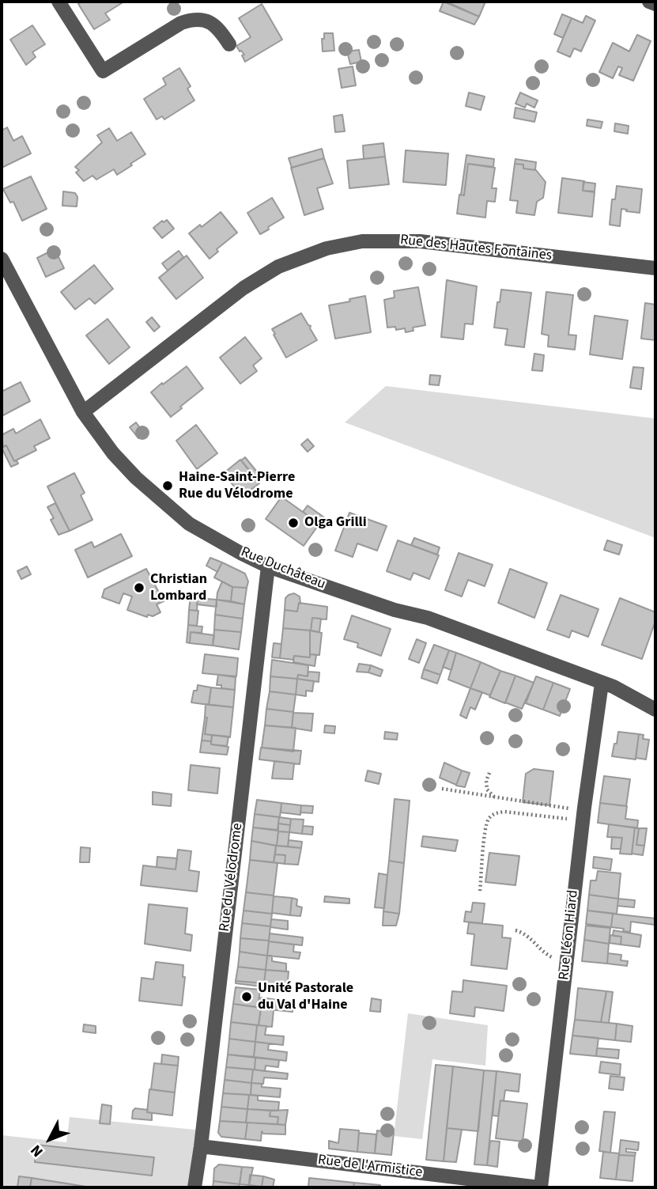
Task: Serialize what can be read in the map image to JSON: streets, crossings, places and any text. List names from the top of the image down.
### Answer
{
  "streets": {
    "street": [
      "Rue des Hautes Fontaines",
      "Rue Duchâteau",
      "Rue du Vélodrome",
      "Rue Léon Hiard",
      "Rue de l'Armistice"
    ]
  },
  "crossings": [
    ["Rue des Hautes Fontaines", "Rue Duchâteau"],
    ["Rue Duchâteau", "Rue du Vélodrome"],
    ["Rue Duchâteau", "Rue Léon Hiard"],
    ["Rue du Vélodrome", "Rue de l'Armistice"],
    ["Rue Léon Hiard", "Rue de l'Armistice"]
  ],
  "places": [
    "Haine-Saint-Pierre Rue du Vélodrome",
    "Olga Grilli",
    "Christian Lombard",
    "Unité Pastorale du Val d'Haine"
  ],
  "north": "bottom left"
}
